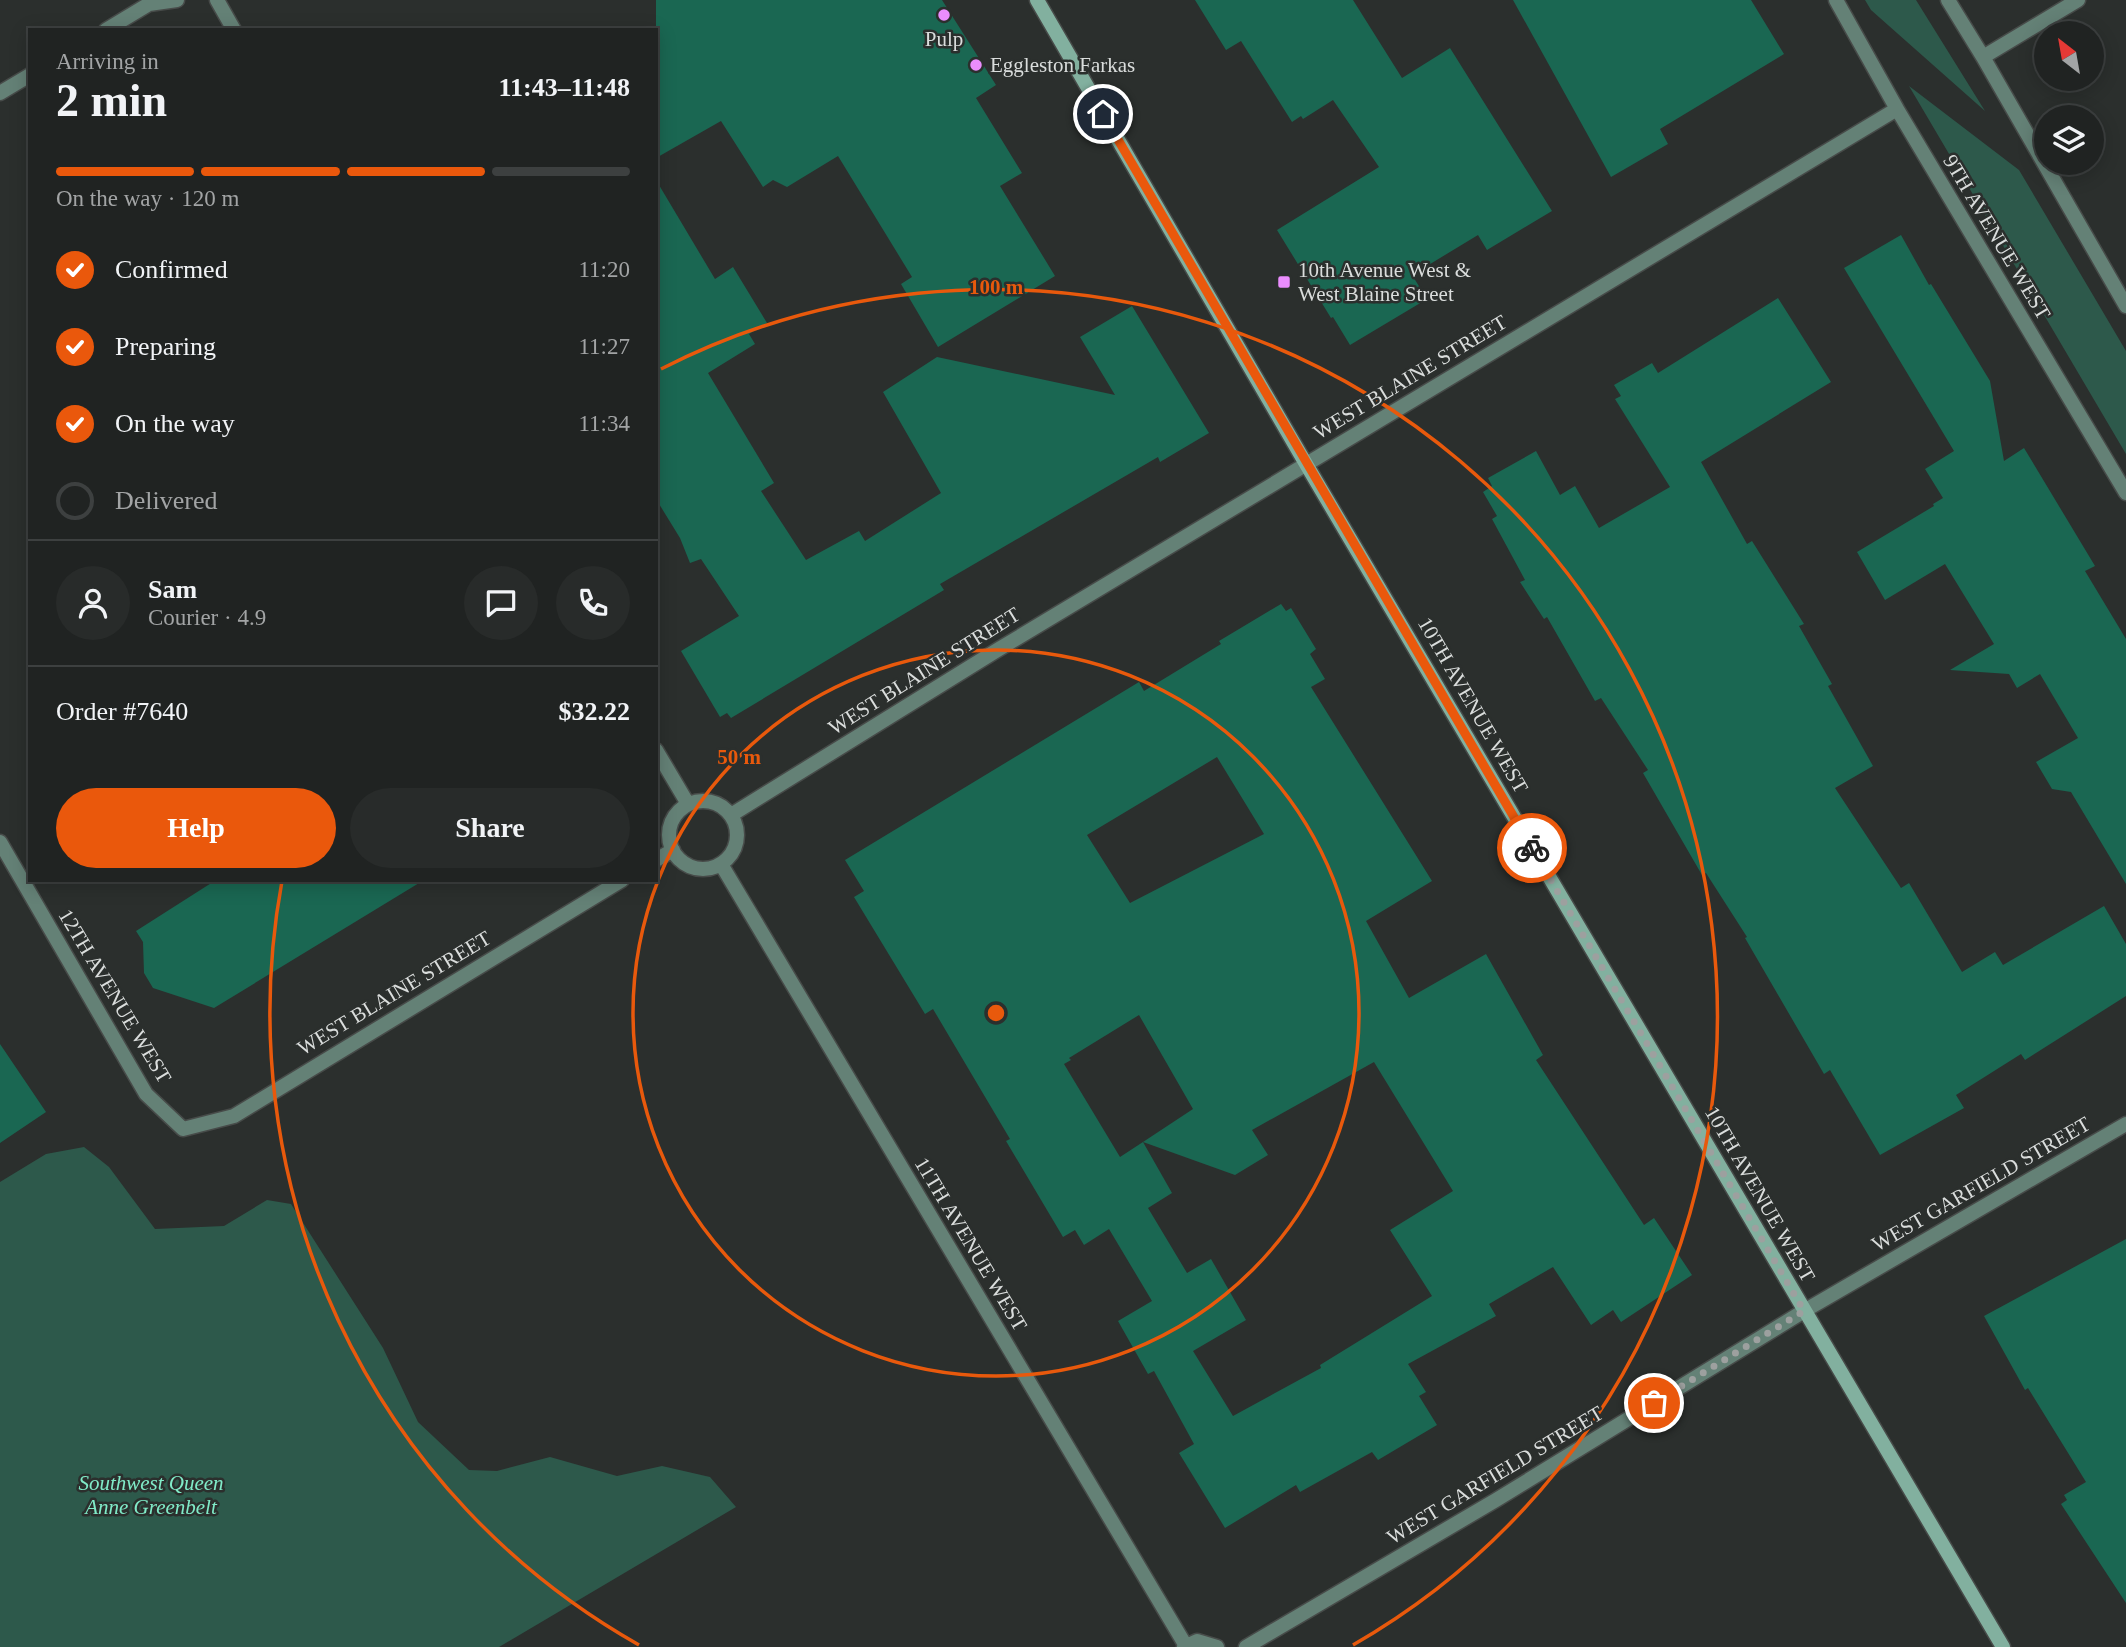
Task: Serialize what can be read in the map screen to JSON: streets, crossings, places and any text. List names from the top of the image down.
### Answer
{
  "streets": {
    "street": [
      "9TH AVENUE WEST",
      "WEST BLAINE STREET",
      "10TH AVENUE WEST",
      "12TH AVENUE WEST",
      "WEST GARFIELD STREET",
      "11TH AVENUE WEST"
    ]
  },
  "crossings": [
    ["9TH AVENUE WEST", "WEST BLAINE STREET"],
    ["WEST BLAINE STREET", "10TH AVENUE WEST"],
    ["WEST BLAINE STREET", "12TH AVENUE WEST"],
    ["WEST BLAINE STREET", "11TH AVENUE WEST"],
    ["10TH AVENUE WEST", "WEST GARFIELD STREET"]
  ],
  "parks": ["Southwest Queen Anne Greenbelt"],
  "places": {
    "other": ["Pulp", "Eggleston Farkas"],
    "transit": ["10th Avenue West & West Blaine Street"]
  },
  "north": "top left",
  "page": {
    "heading": ["2 min", "Arriving in", "11:43–11:48"],
    "panel": [
      "Sam",
      "Courier · 4.9",
      "Order #7640",
      "$32.22"
    ],
    "bar": "On the way · 120 m",
    "list": [
      ["Confirmed", "11:20"],
      ["Preparing", "11:27"],
      ["On the way", "11:34"],
      "Delivered"
    ],
    "buttons": ["Help", "Share"]
  },
  "rings": ["100 m", "50 m"]
}
